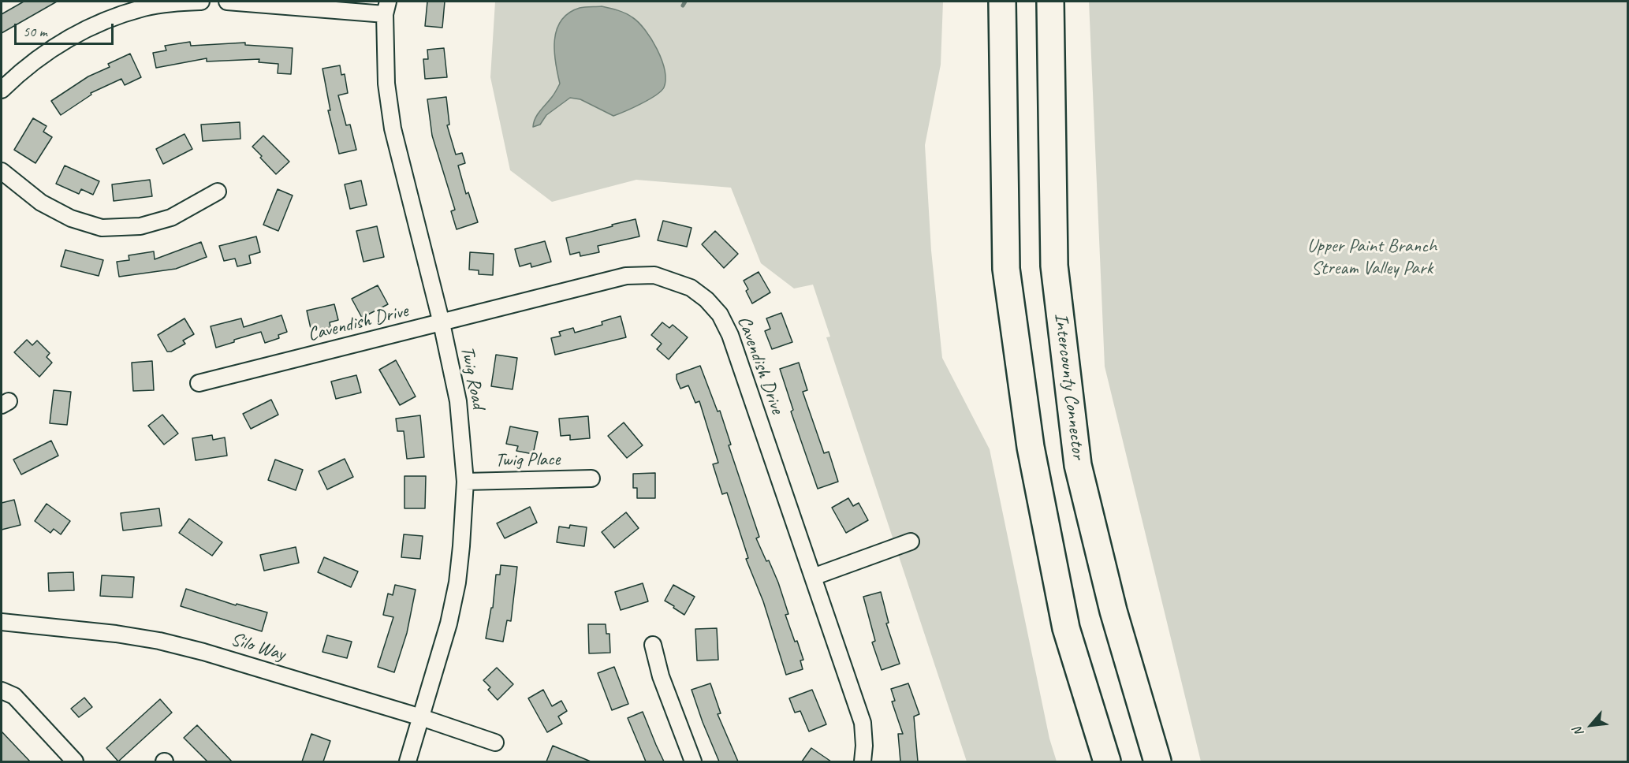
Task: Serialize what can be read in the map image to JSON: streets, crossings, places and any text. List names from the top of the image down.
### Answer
{
  "streets": {
    "highway": ["Intercounty Connector"],
    "street": [
      "Cavendish Drive",
      "Twig Road",
      "Twig Place",
      "Silo Way"
    ]
  },
  "crossings": [
    ["Cavendish Drive", "Twig Road"],
    ["Twig Road", "Twig Place"],
    ["Twig Road", "Silo Way"]
  ],
  "parks": ["Upper Paint Branch Stream Valley Park"],
  "scale_bar": "50 m",
  "north": "bottom left"
}
